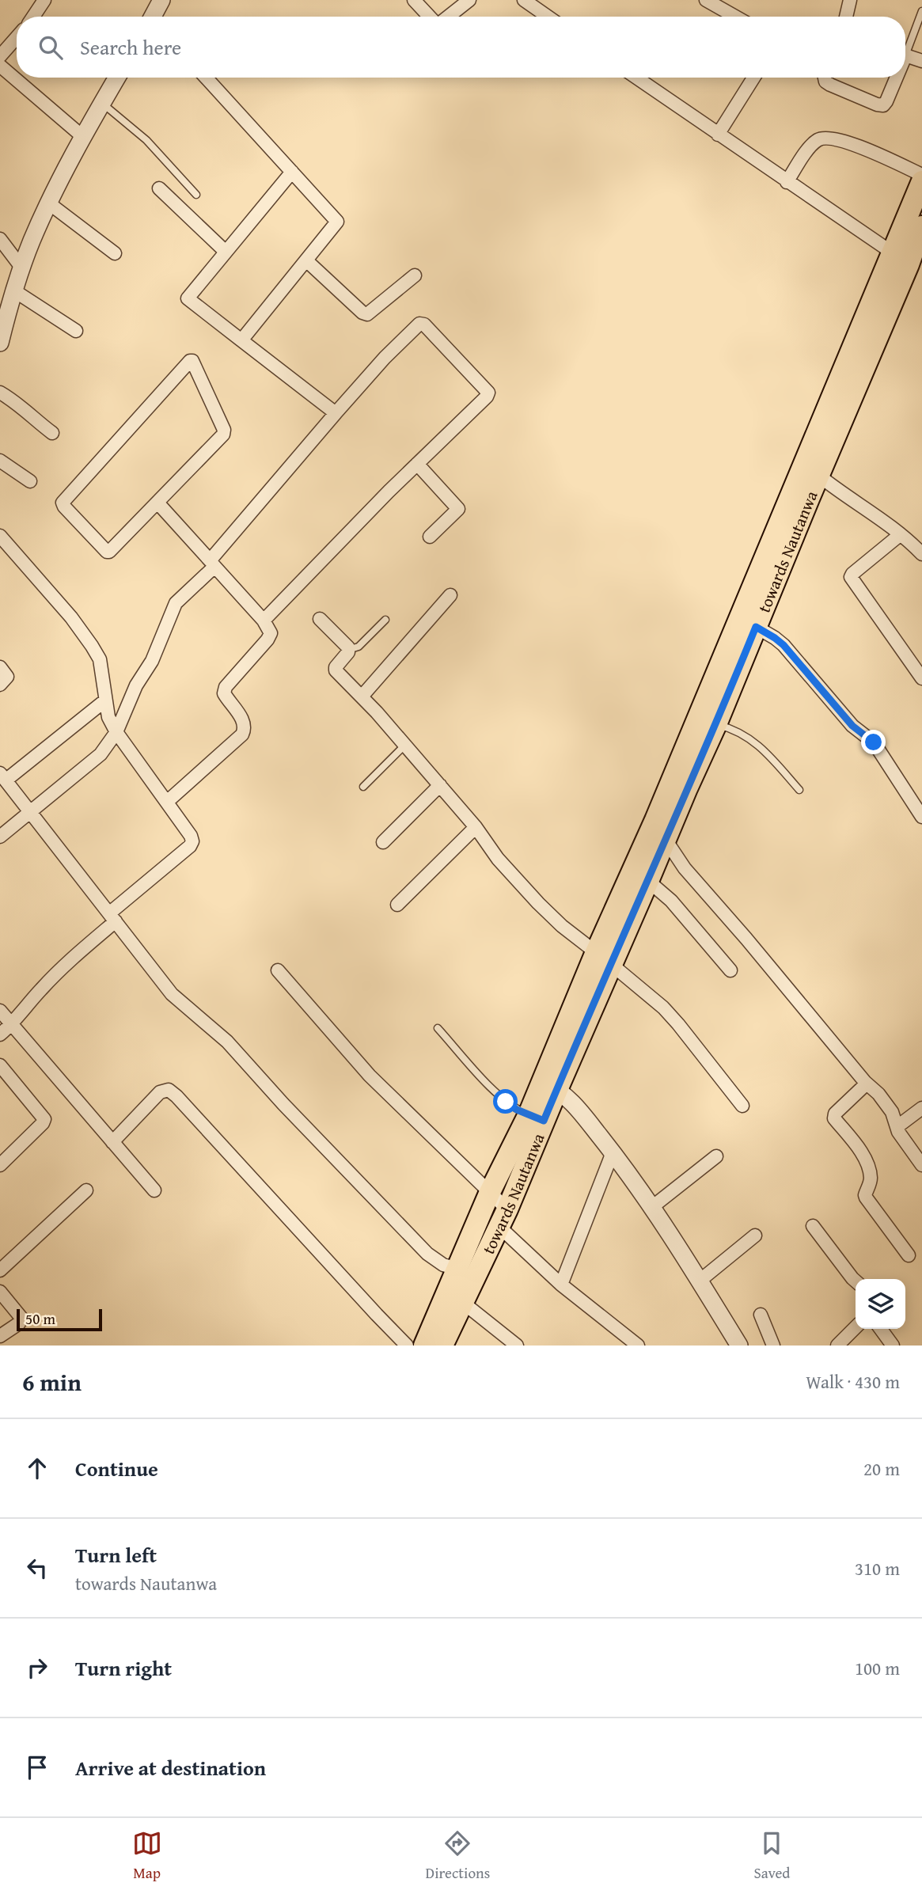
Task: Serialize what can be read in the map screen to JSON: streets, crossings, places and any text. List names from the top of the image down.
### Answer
{
  "streets": {
    "main road": ["towards Nautanwa"]
  },
  "scale_bar": "50 m",
  "page": {
    "search": "Search here",
    "scale": "50 m",
    "heading": ["6 min", "Walk · 430 m"],
    "list": [
      ["Continue", "20 m"],
      ["Turn left", "towards Nautanwa", "310 m"],
      ["Turn right", "100 m"],
      "Arrive at destination"
    ],
    "nav": ["Map", "Directions", "Saved"]
  }
}
